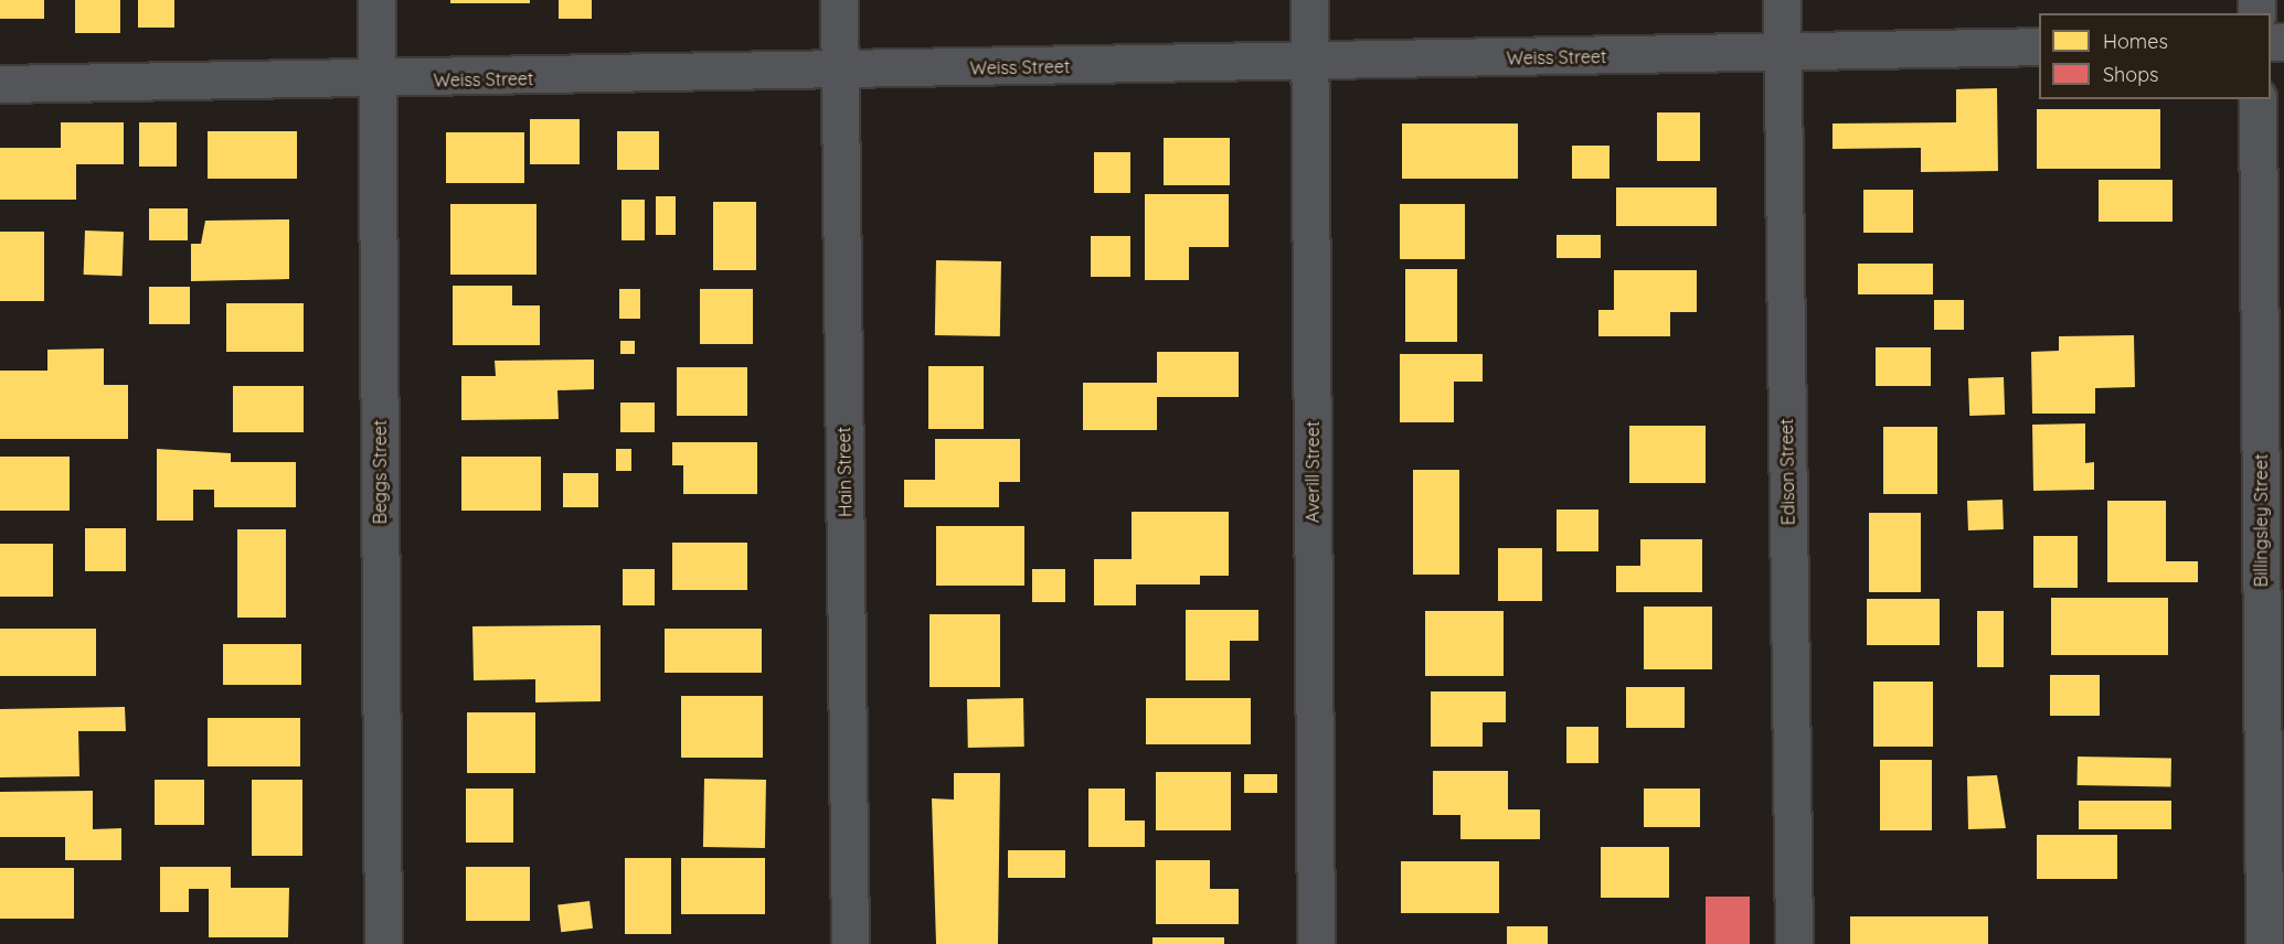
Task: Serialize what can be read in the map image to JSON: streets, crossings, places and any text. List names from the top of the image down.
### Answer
{
  "streets": {
    "street": [
      "Weiss Street",
      "Beggs Street",
      "Hain Street",
      "Averill Street",
      "Edison Street",
      "Billingsley Street"
    ]
  },
  "crossings": [
    ["Weiss Street", "Beggs Street"],
    ["Weiss Street", "Hain Street"],
    ["Weiss Street", "Averill Street"],
    ["Weiss Street", "Edison Street"]
  ],
  "legend": ["Homes", "Shops"]
}
